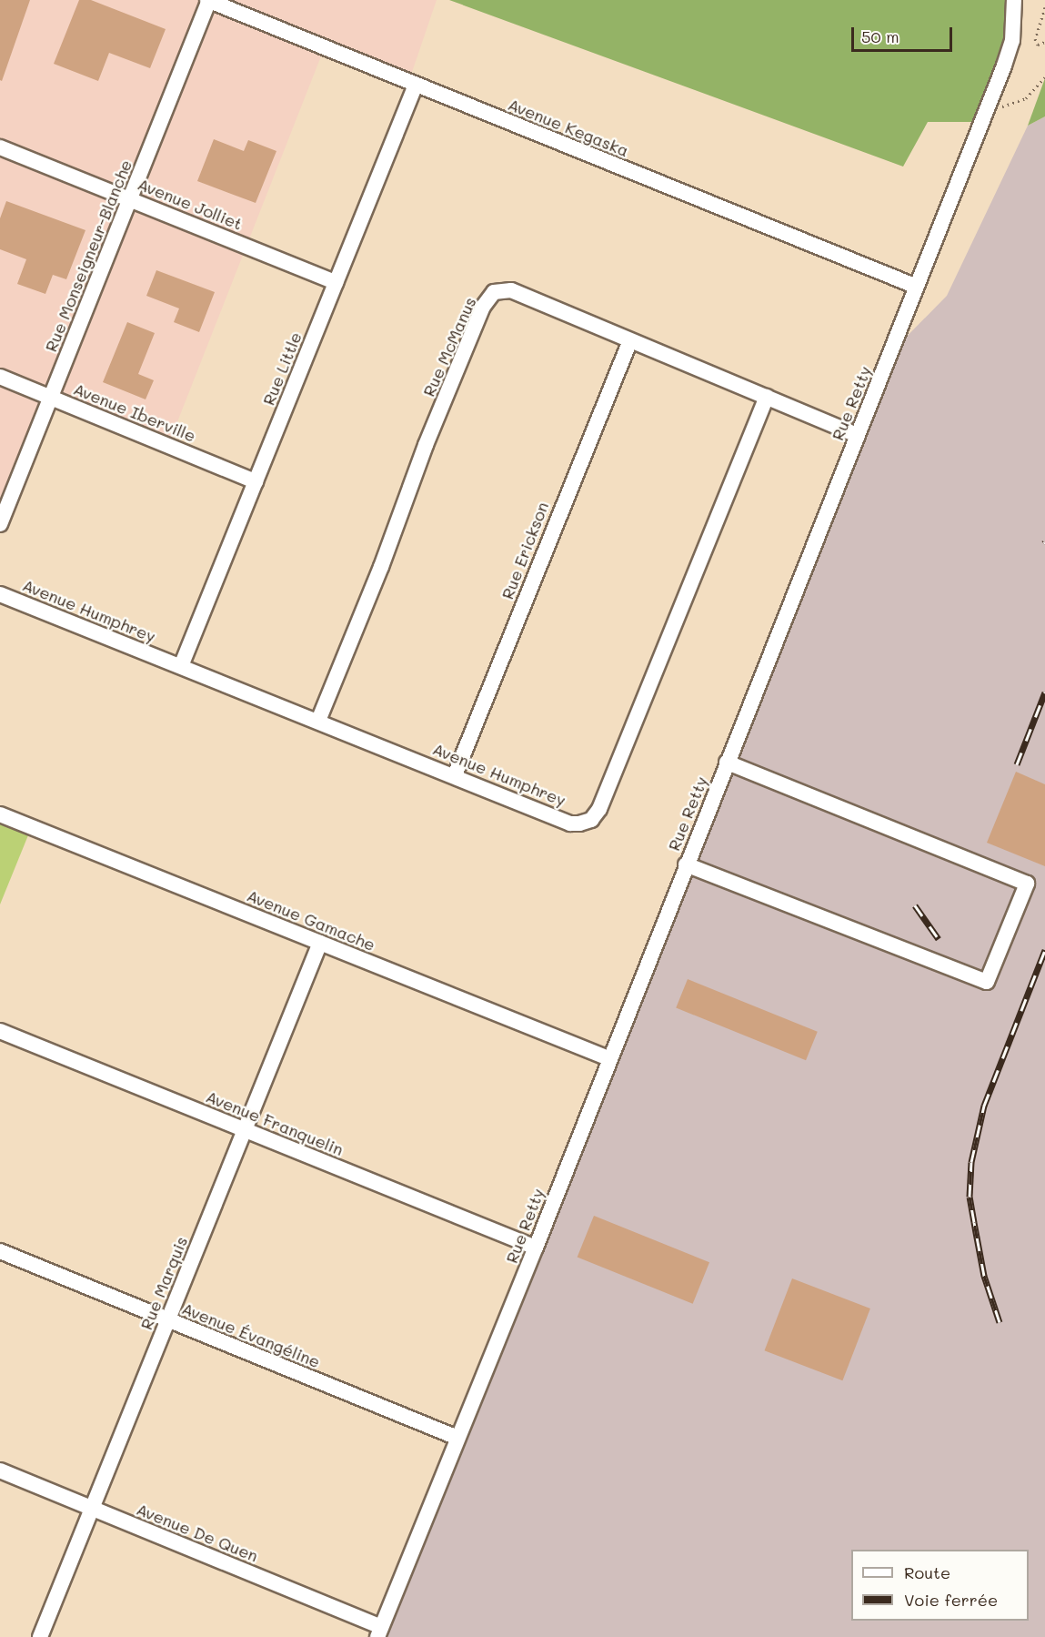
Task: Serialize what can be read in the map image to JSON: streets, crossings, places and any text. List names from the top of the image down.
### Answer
{
  "streets": {
    "street": [
      "Avenue Kegaska",
      "Avenue Jolliet",
      "Rue Monseigneur-Blanche",
      "Rue McManus",
      "Rue Little",
      "Rue Retty",
      "Avenue Iberville",
      "Rue Erickson",
      "Avenue Humphrey",
      "Avenue Gamache",
      "Avenue Franquelin",
      "Rue Marquis",
      "Avenue Évangéline",
      "Avenue De Quen"
    ]
  },
  "crossings": [
    ["Avenue Kegaska", "Rue Monseigneur-Blanche"],
    ["Avenue Kegaska", "Rue Little"],
    ["Avenue Kegaska", "Rue Retty"],
    ["Avenue Jolliet", "Rue Monseigneur-Blanche"],
    ["Avenue Jolliet", "Rue Little"],
    ["Rue Monseigneur-Blanche", "Avenue Iberville"],
    ["Rue McManus", "Rue Retty"],
    ["Rue McManus", "Rue Erickson"],
    ["Rue McManus", "Avenue Humphrey"],
    ["Rue Little", "Avenue Iberville"],
    ["Rue Little", "Avenue Humphrey"],
    ["Rue Retty", "Avenue Gamache"],
    ["Rue Retty", "Avenue Franquelin"],
    ["Rue Retty", "Avenue Évangéline"],
    ["Rue Retty", "Avenue De Quen"],
    ["Rue Erickson", "Avenue Humphrey"],
    ["Avenue Gamache", "Rue Marquis"],
    ["Avenue Franquelin", "Rue Marquis"],
    ["Rue Marquis", "Avenue Évangéline"],
    ["Rue Marquis", "Avenue De Quen"]
  ],
  "legend": ["Route", "Voie ferrée"],
  "scale_bar": "50 m"
}
